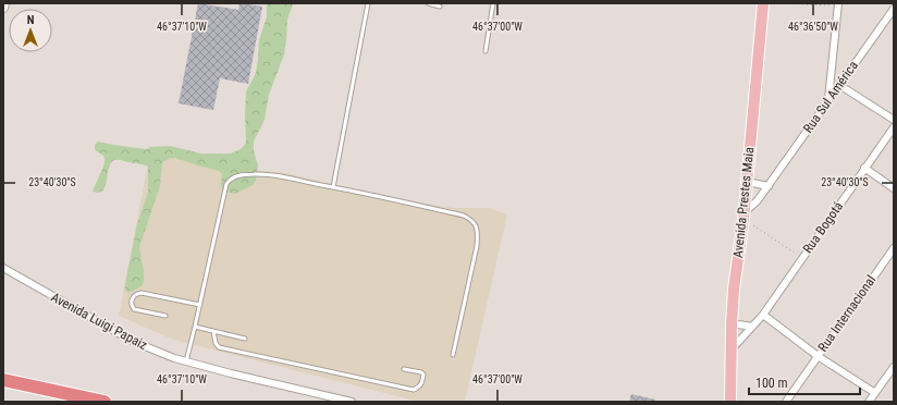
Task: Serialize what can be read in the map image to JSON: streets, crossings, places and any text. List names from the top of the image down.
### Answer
{
  "streets": {
    "main road": ["Avenida Prestes Maia"],
    "street": [
      "Rua Sul América",
      "Rua Bogotá",
      "Rua Internacional",
      "Avenida Luigi Papaiz"
    ]
  },
  "crossings": [
    ["Rua Sul América", "Avenida Prestes Maia"],
    ["Avenida Prestes Maia", "Rua Bogotá"]
  ],
  "scale_bar": "100 m",
  "north": "top",
  "coordinates": [
    "46°37'10\"W",
    "46°37'00\"W",
    "46°36'50\"W",
    "23°40'30\"S"
  ]
}
